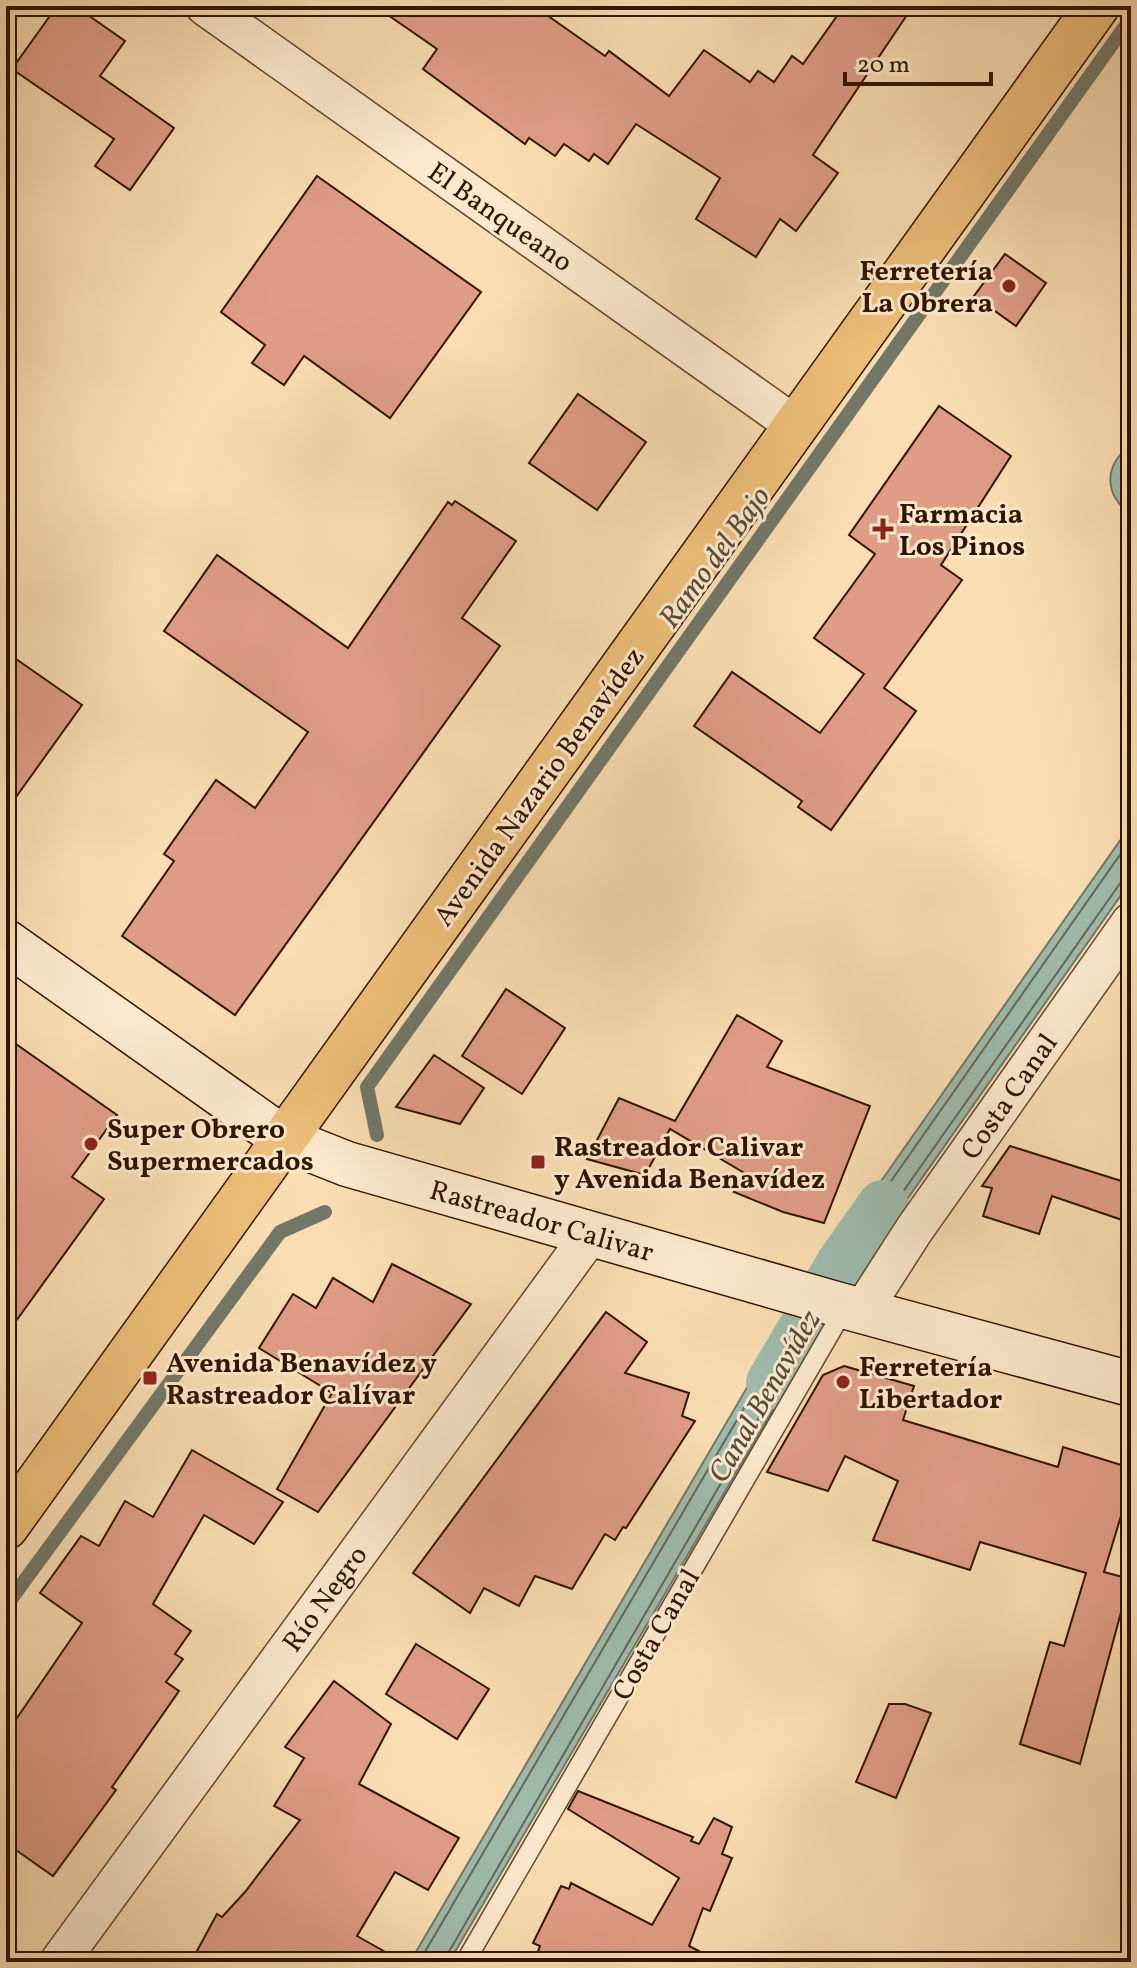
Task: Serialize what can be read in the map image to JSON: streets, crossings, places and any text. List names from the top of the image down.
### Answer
{
  "streets": {
    "main road": ["Avenida Nazario Benavídez", "Rastreador Calivar"],
    "street": ["El Banqueano", "Costa Canal", "Río Negro"]
  },
  "crossings": [
    ["El Banqueano", "Avenida Nazario Benavídez"],
    ["Avenida Nazario Benavídez", "Rastreador Calivar"],
    ["Costa Canal", "Rastreador Calivar"],
    ["Rastreador Calivar", "Río Negro"]
  ],
  "water": ["Ramo del Bajo", "Canal Benavídez"],
  "places": {
    "other": ["Ferretería La Obrera", "Super Obrero Supermercados", "Ferretería Libertador"],
    "health": ["Farmacia Los Pinos"],
    "transit": ["Rastreador Calivar y Avenida Benavídez", "Avenida Benavídez y Rastreador Calívar"]
  },
  "scale_bar": "20 m"
}
